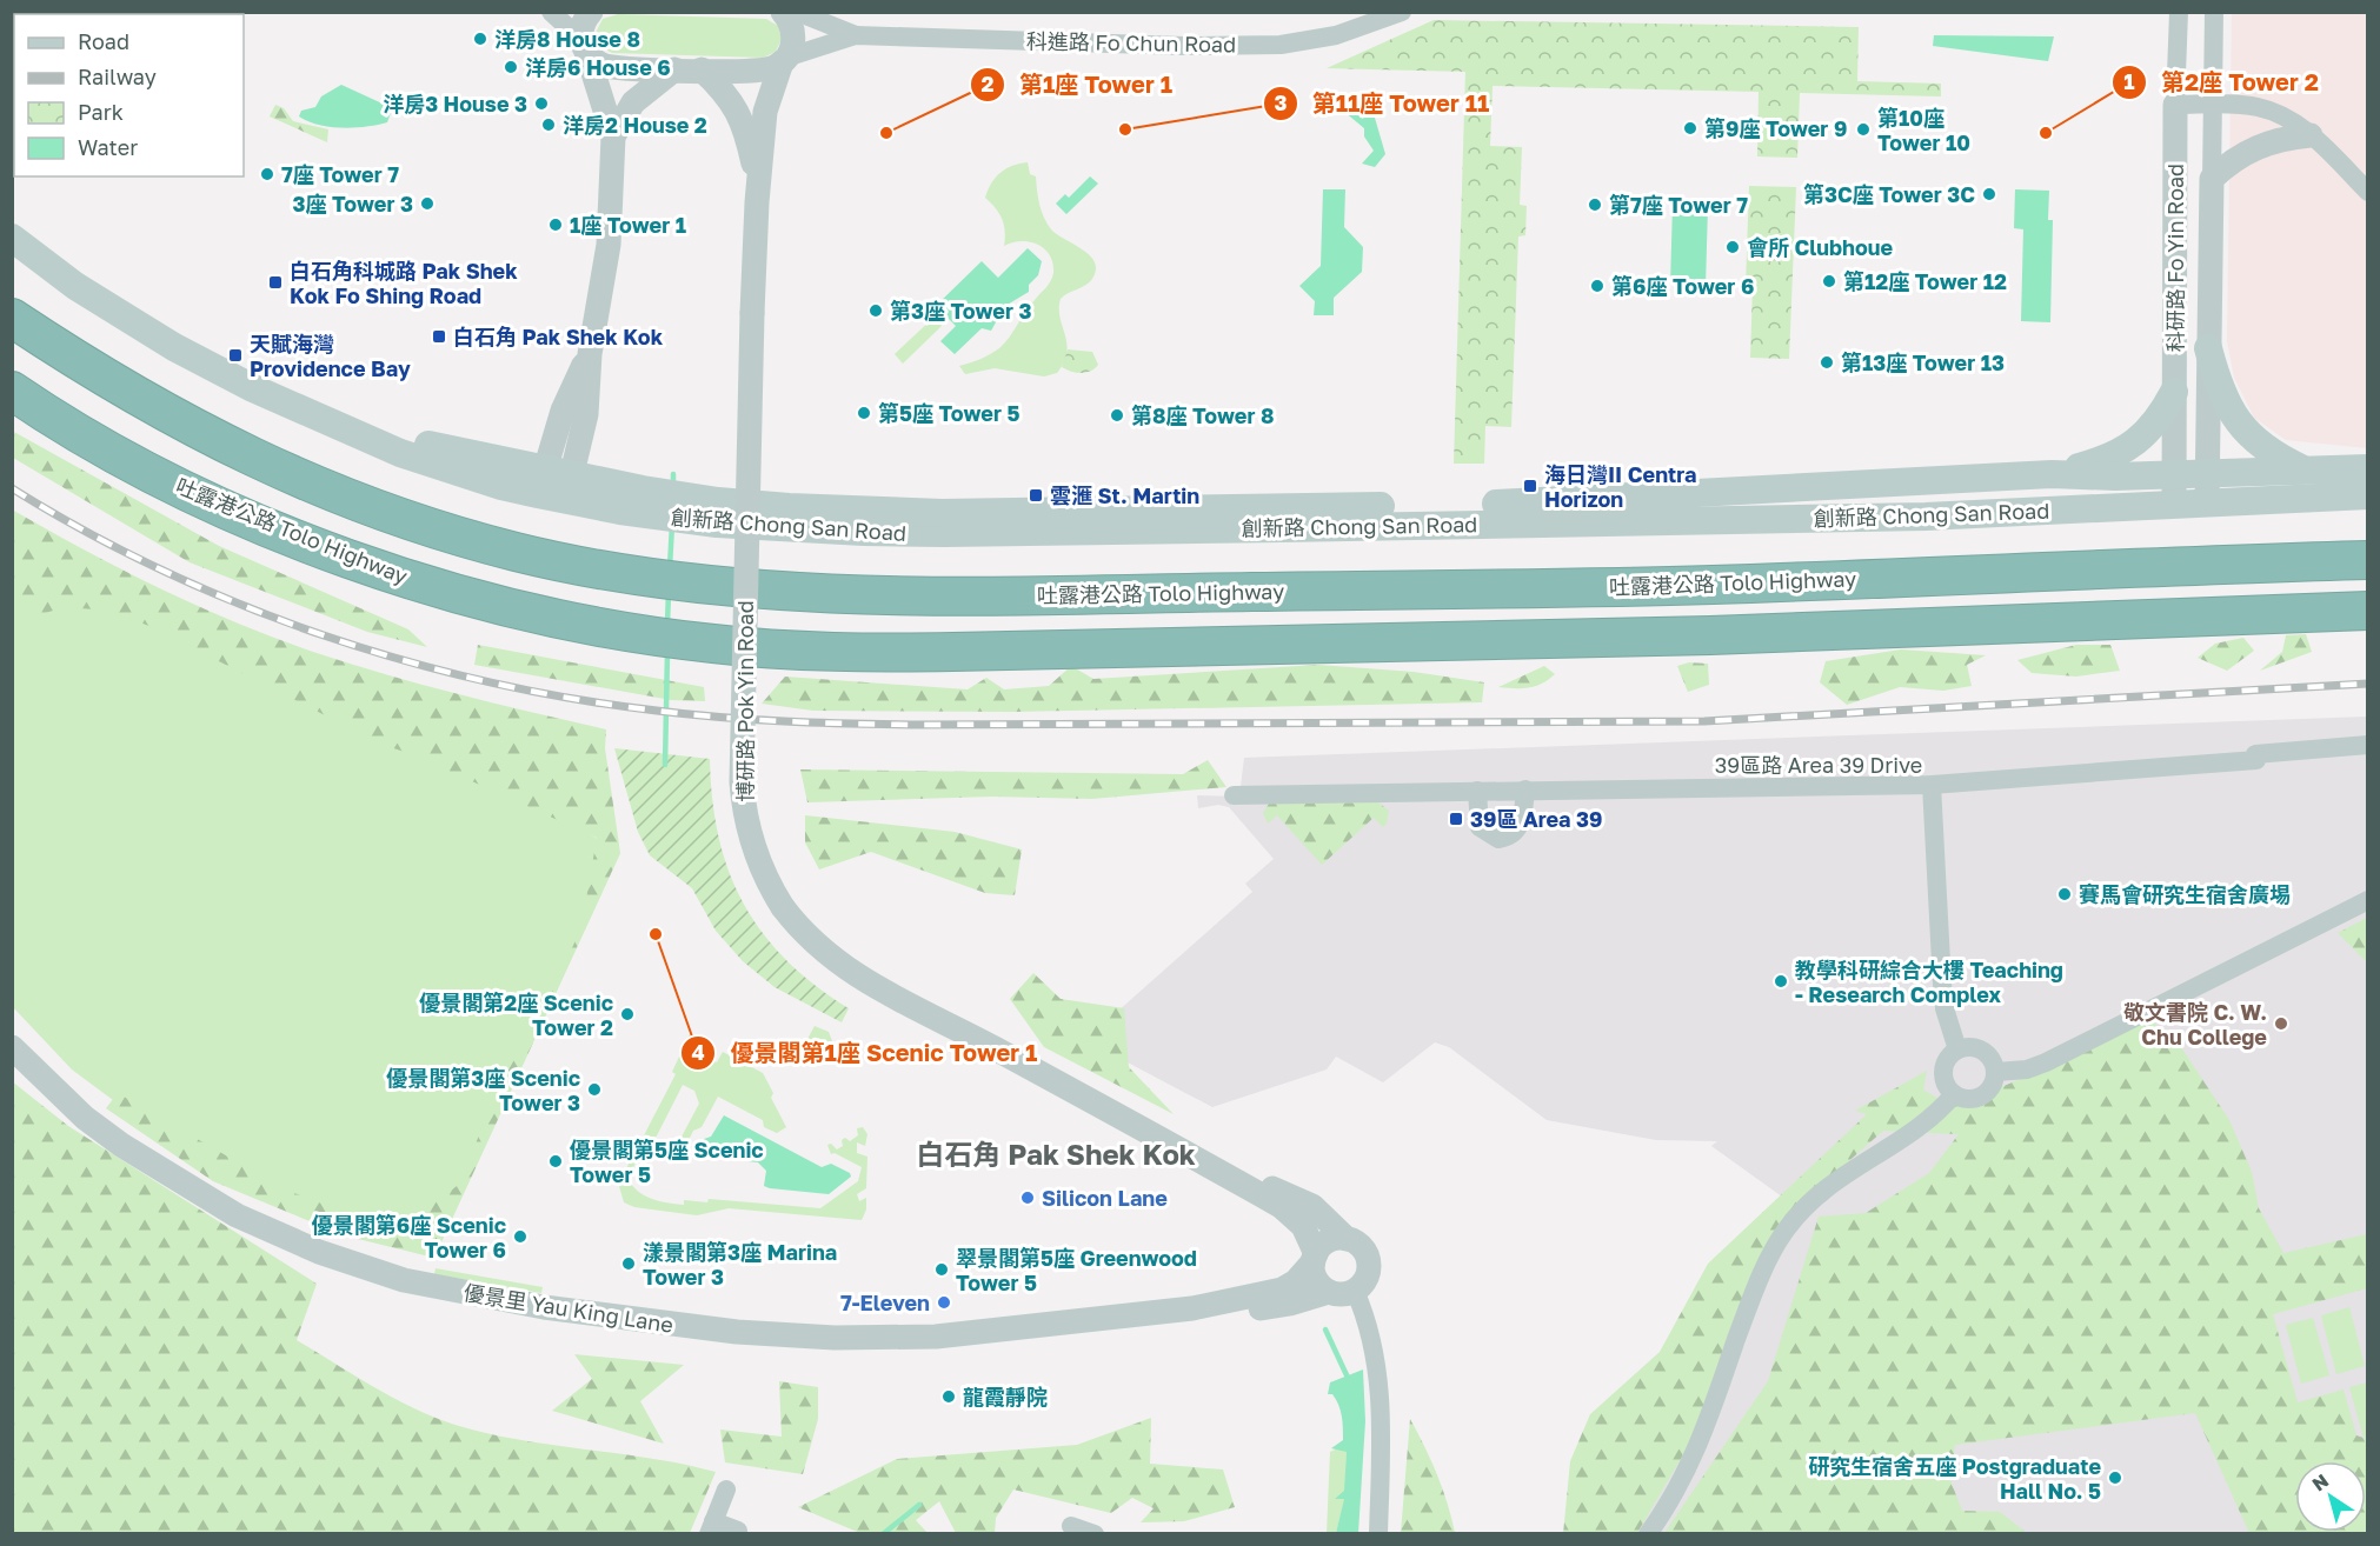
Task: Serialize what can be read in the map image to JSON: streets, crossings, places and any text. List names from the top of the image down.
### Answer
{
  "streets": {
    "highway": ["吐露港公路 Tolo Highway"],
    "main road": ["創新路 Chong San Road"],
    "street": [
      "科進路 Fo Chun Road",
      "科研路 Fo Yin Road",
      "博研路 Pok Yin Road",
      "39區路 Area 39 Drive",
      "優景里 Yau King Lane"
    ]
  },
  "crossings": [
    ["科進路 Fo Chun Road", "博研路 Pok Yin Road"],
    ["科研路 Fo Yin Road", "創新路 Chong San Road"],
    ["博研路 Pok Yin Road", "優景里 Yau King Lane"]
  ],
  "districts": ["白石角 Pak Shek Kok"],
  "places": {
    "other": [
      "洋房8 House 8",
      "洋房6 House 6",
      "洋房3 House 3",
      "洋房2 House 2",
      "第9座 Tower 9",
      "第11座 Tower 11",
      "第10座 Tower 10",
      "第1座 Tower 1",
      "第2座 Tower 2",
      "7座 Tower 7",
      "第3C座 Tower 3C",
      "3座 Tower 3",
      "第7座 Tower 7",
      "1座 Tower 1",
      "會所 Clubhoue",
      "第12座 Tower 12",
      "第6座 Tower 6",
      "第3座 Tower 3",
      "第13座 Tower 13",
      "第5座 Tower 5",
      "第8座 Tower 8",
      "賽馬會研究生宿舍廣埸",
      "優景閣第1座 Scenic Tower 1",
      "教學科研綜合大樓 Teaching - Research Complex",
      "優景閣第2座 Scenic Tower 2",
      "敬文書院 C. W. Chu College",
      "優景閣第3座 Scenic Tower 3",
      "優景閣第5座 Scenic Tower 5",
      "Silicon Lane",
      "優景閣第6座 Scenic Tower 6",
      "漾景閣第3座 Marina Tower 3",
      "翠景閣第5座 Greenwood Tower 5",
      "7-Eleven",
      "龍霞靜院",
      "研究生宿舍五座 Postgraduate Hall No. 5"
    ],
    "transit": [
      "白石角科城路 Pak Shek Kok Fo Shing Road",
      "白石角 Pak Shek Kok",
      "天賦海灣 Providence Bay",
      "海日灣II Centra Horizon",
      "雲滙 St. Martin",
      "39區 Area 39"
    ]
  },
  "legend": [
    "Road",
    "Railway",
    "Park",
    "Water"
  ],
  "north": "top left"
}
